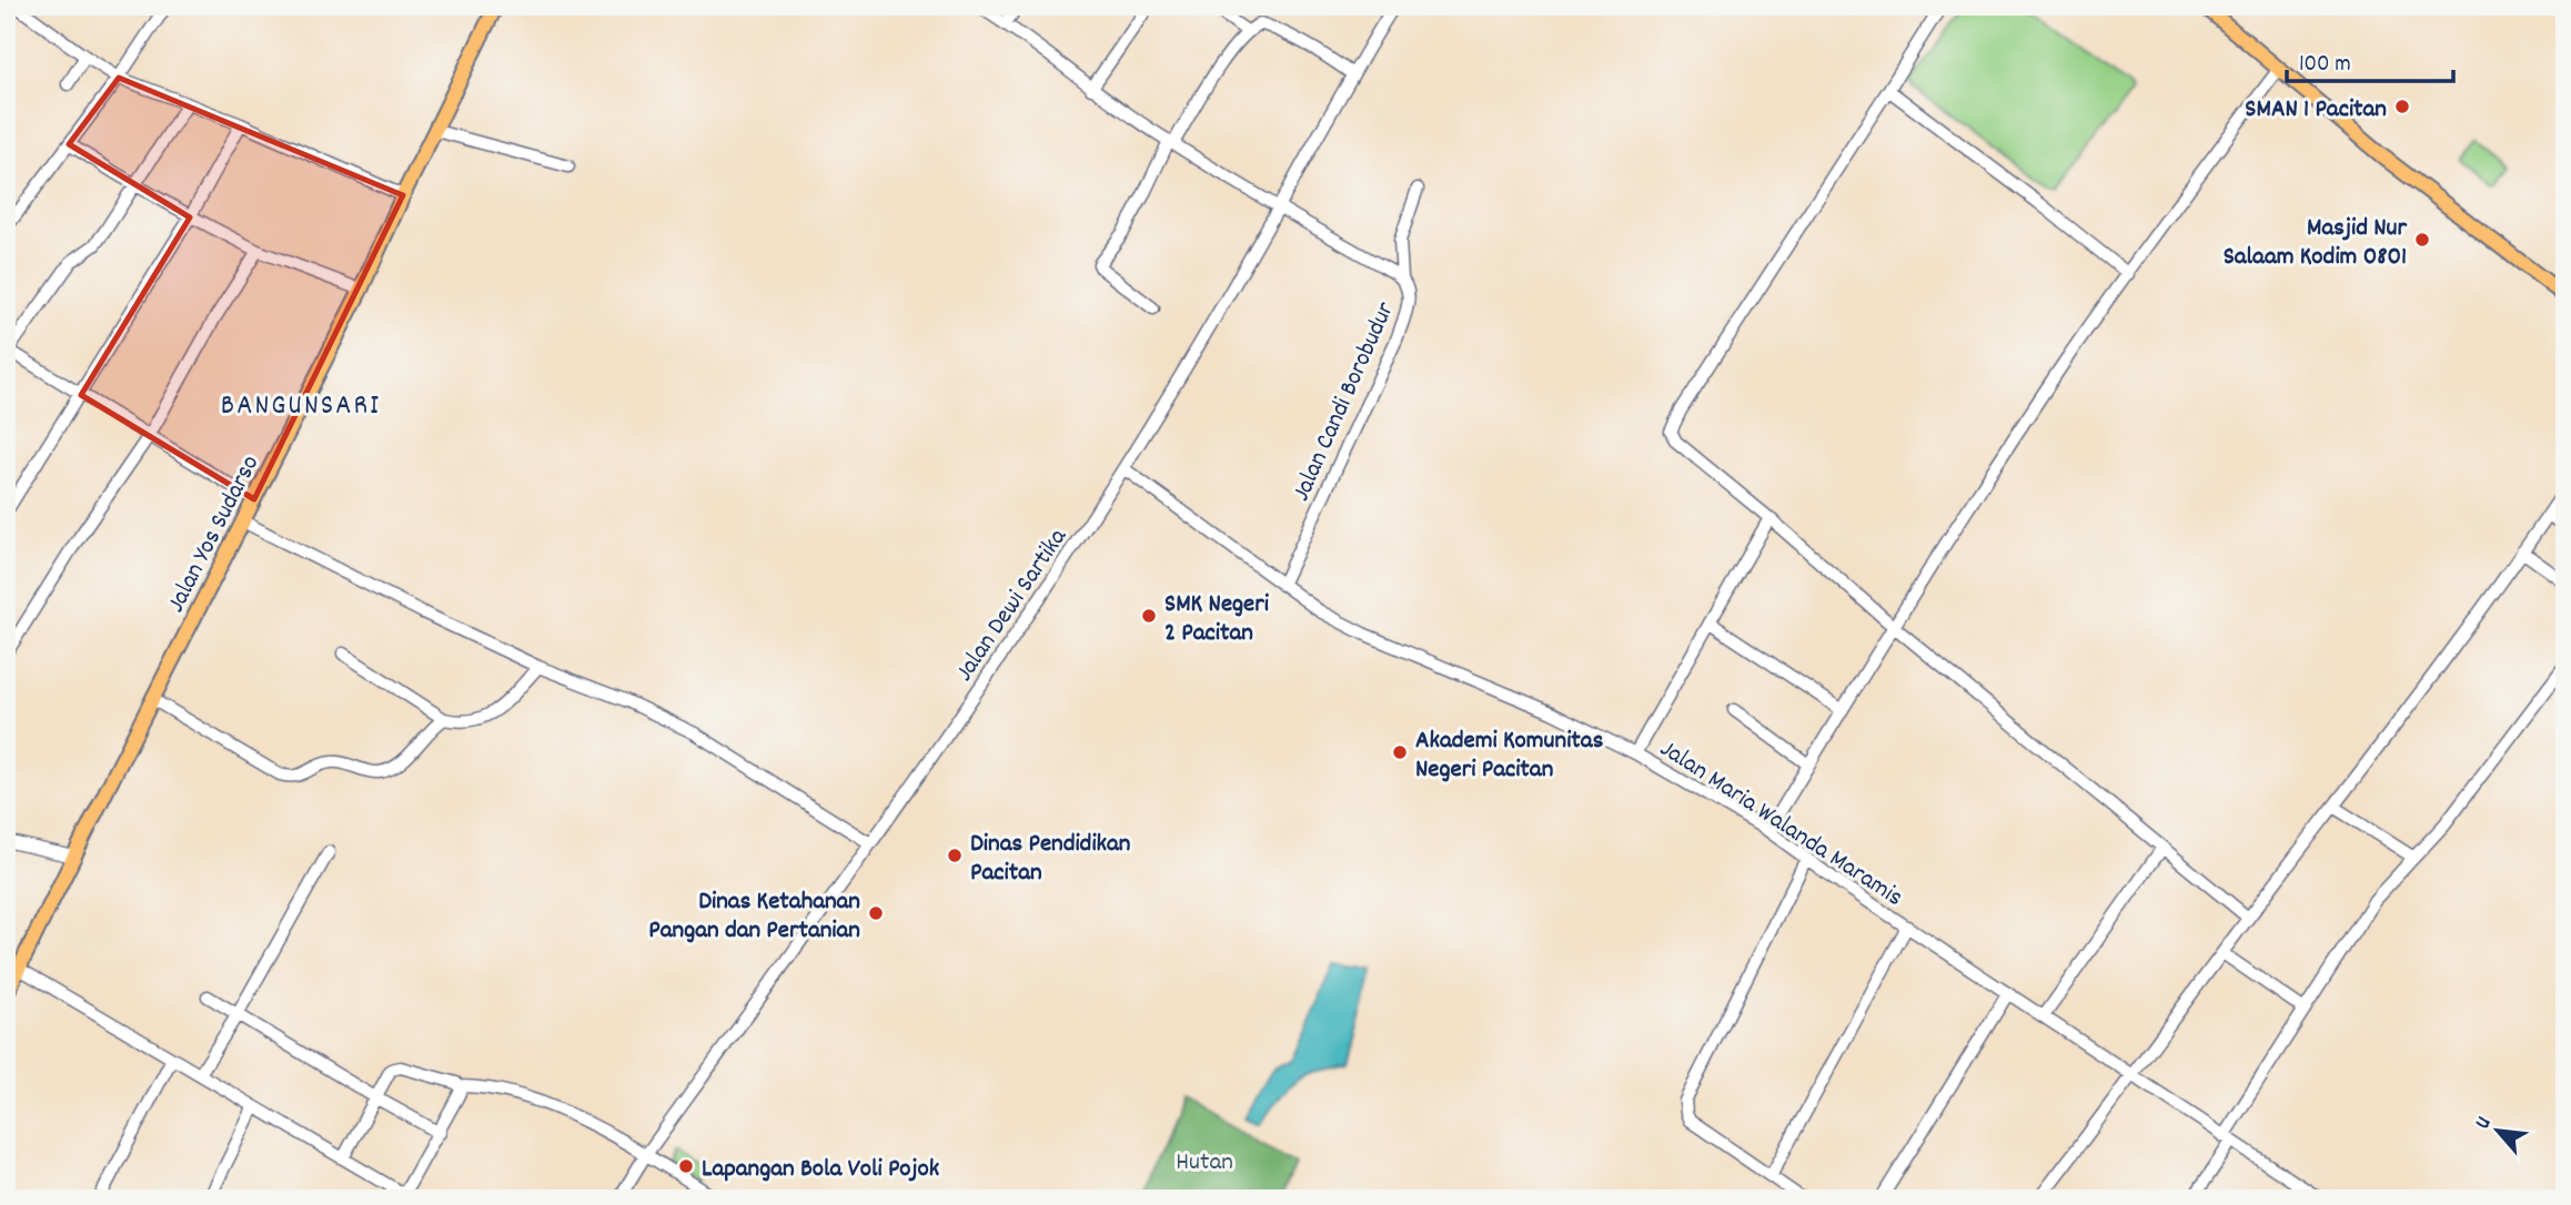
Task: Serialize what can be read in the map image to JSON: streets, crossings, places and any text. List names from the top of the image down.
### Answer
{
  "streets": {
    "main road": ["Jalan Yos Sudarso"],
    "street": ["Jalan Candi Borobudur", "Jalan Dewi Sartika", "Jalan Maria Walanda Maramis"]
  },
  "crossings": [
    ["Jalan Candi Borobudur", "Jalan Dewi Sartika"],
    ["Jalan Candi Borobudur", "Jalan Maria Walanda Maramis"],
    ["Jalan Dewi Sartika", "Jalan Maria Walanda Maramis"]
  ],
  "districts": ["BANGUNSARI"],
  "parks": ["Hutan"],
  "places": [
    "SMAN 1 Pacitan",
    "Masjid Nur Salaam Kodim 0801",
    "SMK Negeri 2 Pacitan",
    "Akademi Komunitas Negeri Pacitan",
    "Dinas Pendidikan Pacitan",
    "Dinas Ketahanan Pangan dan Pertanian",
    "Lapangan Bola Voli Pojok"
  ],
  "scale_bar": "100 m",
  "north": "top left"
}
